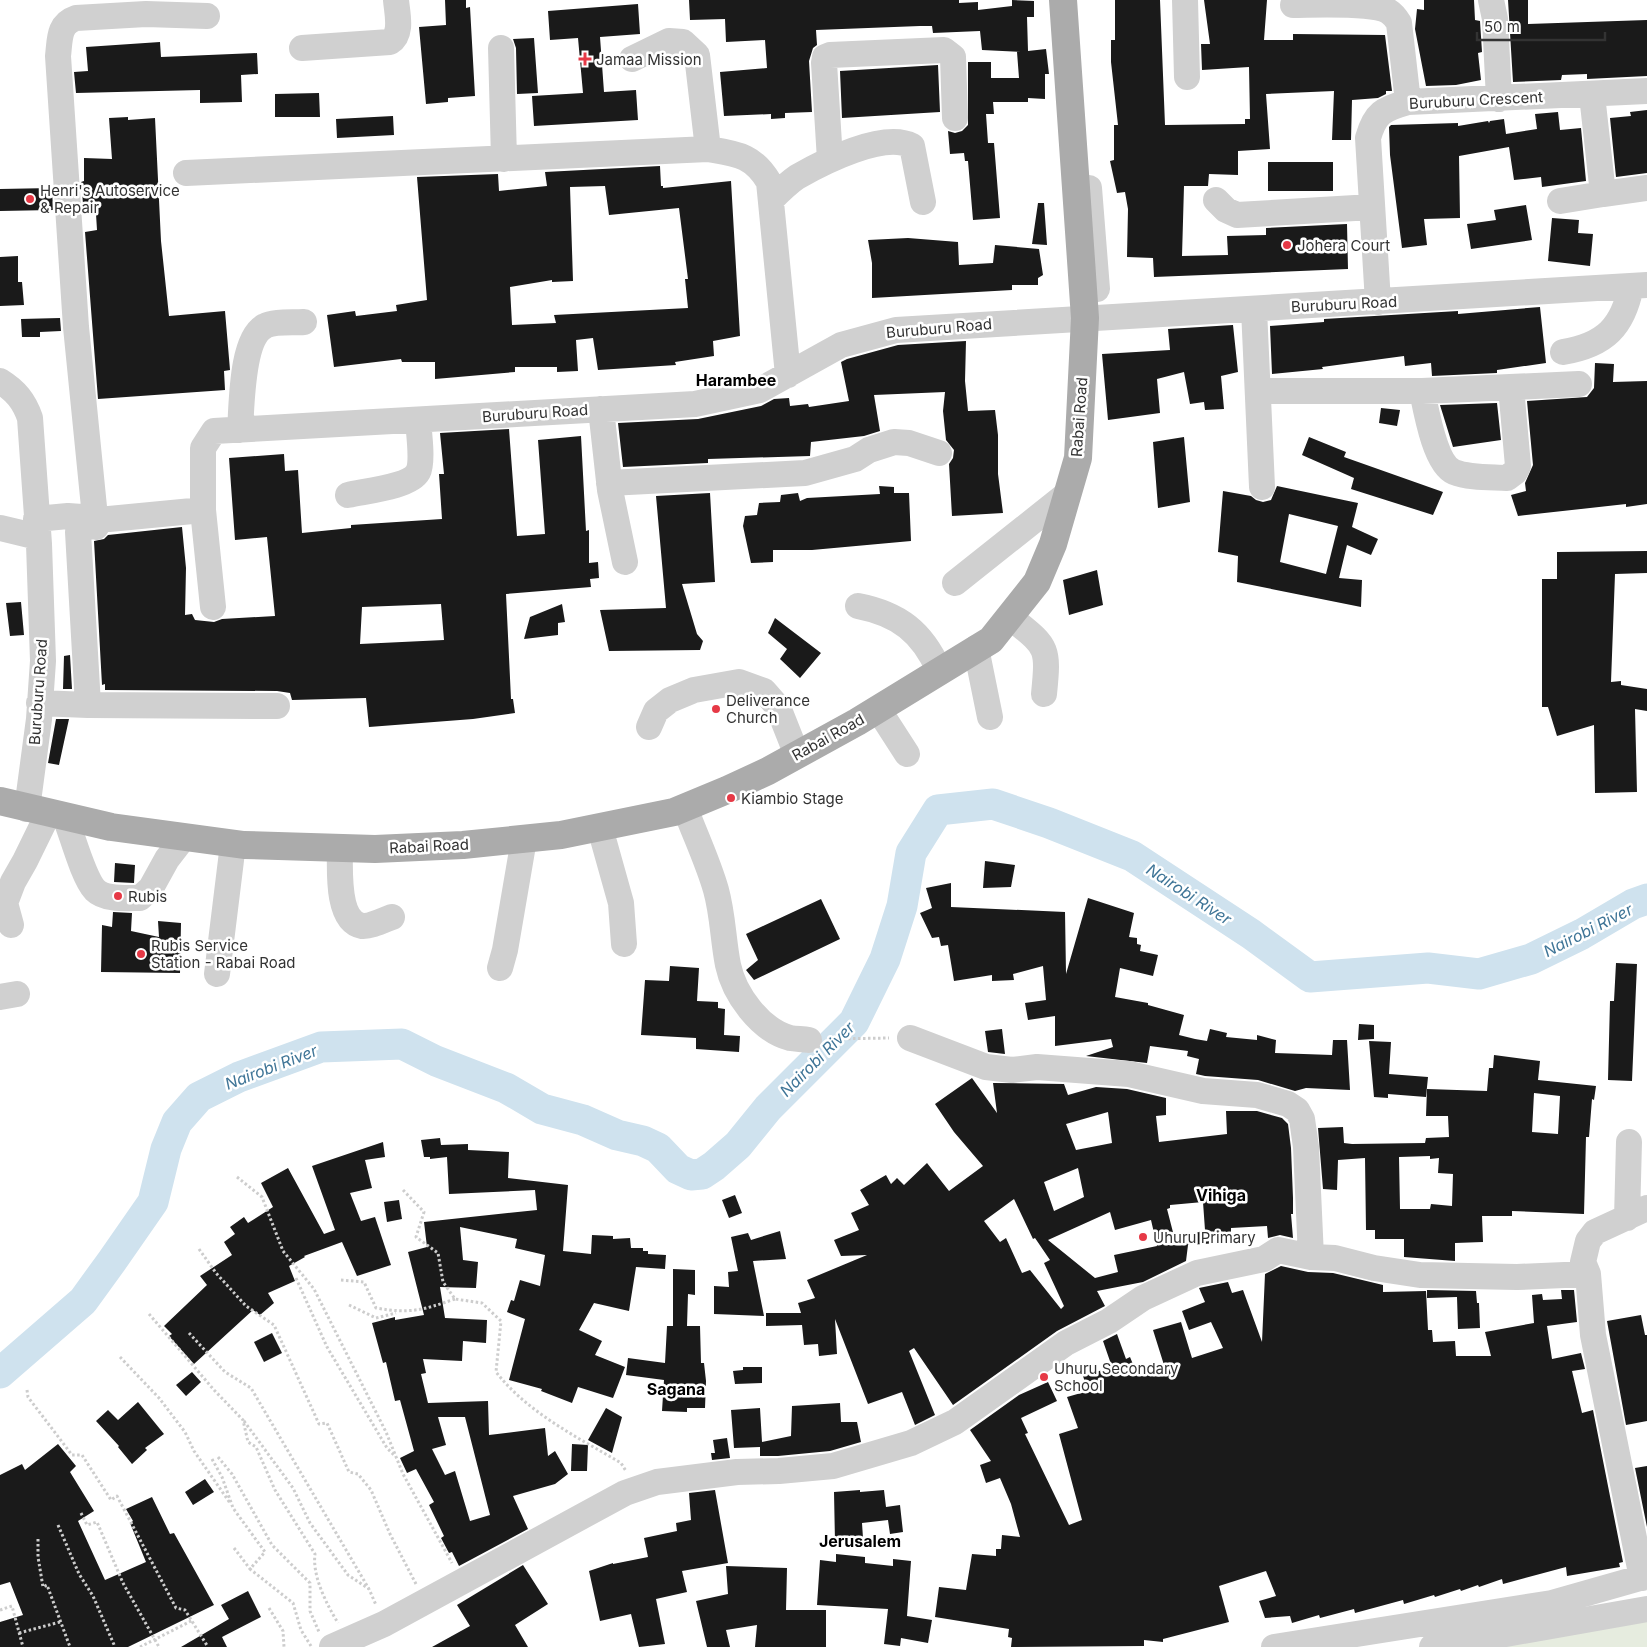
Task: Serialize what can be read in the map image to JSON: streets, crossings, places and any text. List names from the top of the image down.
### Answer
{
  "streets": {
    "main road": ["Rabai Road"],
    "street": ["Buruburu Crescent", "Buruburu Road"]
  },
  "crossings": [
    ["Buruburu Crescent", "Buruburu Road"],
    ["Buruburu Road", "Rabai Road"]
  ],
  "districts": [
    "Harambee",
    "Vihiga",
    "Sagana",
    "Jerusalem"
  ],
  "water": ["Nairobi River"],
  "places": {
    "health": ["Jamaa Mission"],
    "other": [
      "Henri's Autoservice & Repair",
      "Johera Court",
      "Deliverance Church",
      "Kiambio Stage",
      "Rubis",
      "Rubis Service Station - Rabai Road",
      "Uhuru Primary",
      "Uhuru Secondary School"
    ]
  },
  "scale_bar": "50 m"
}
